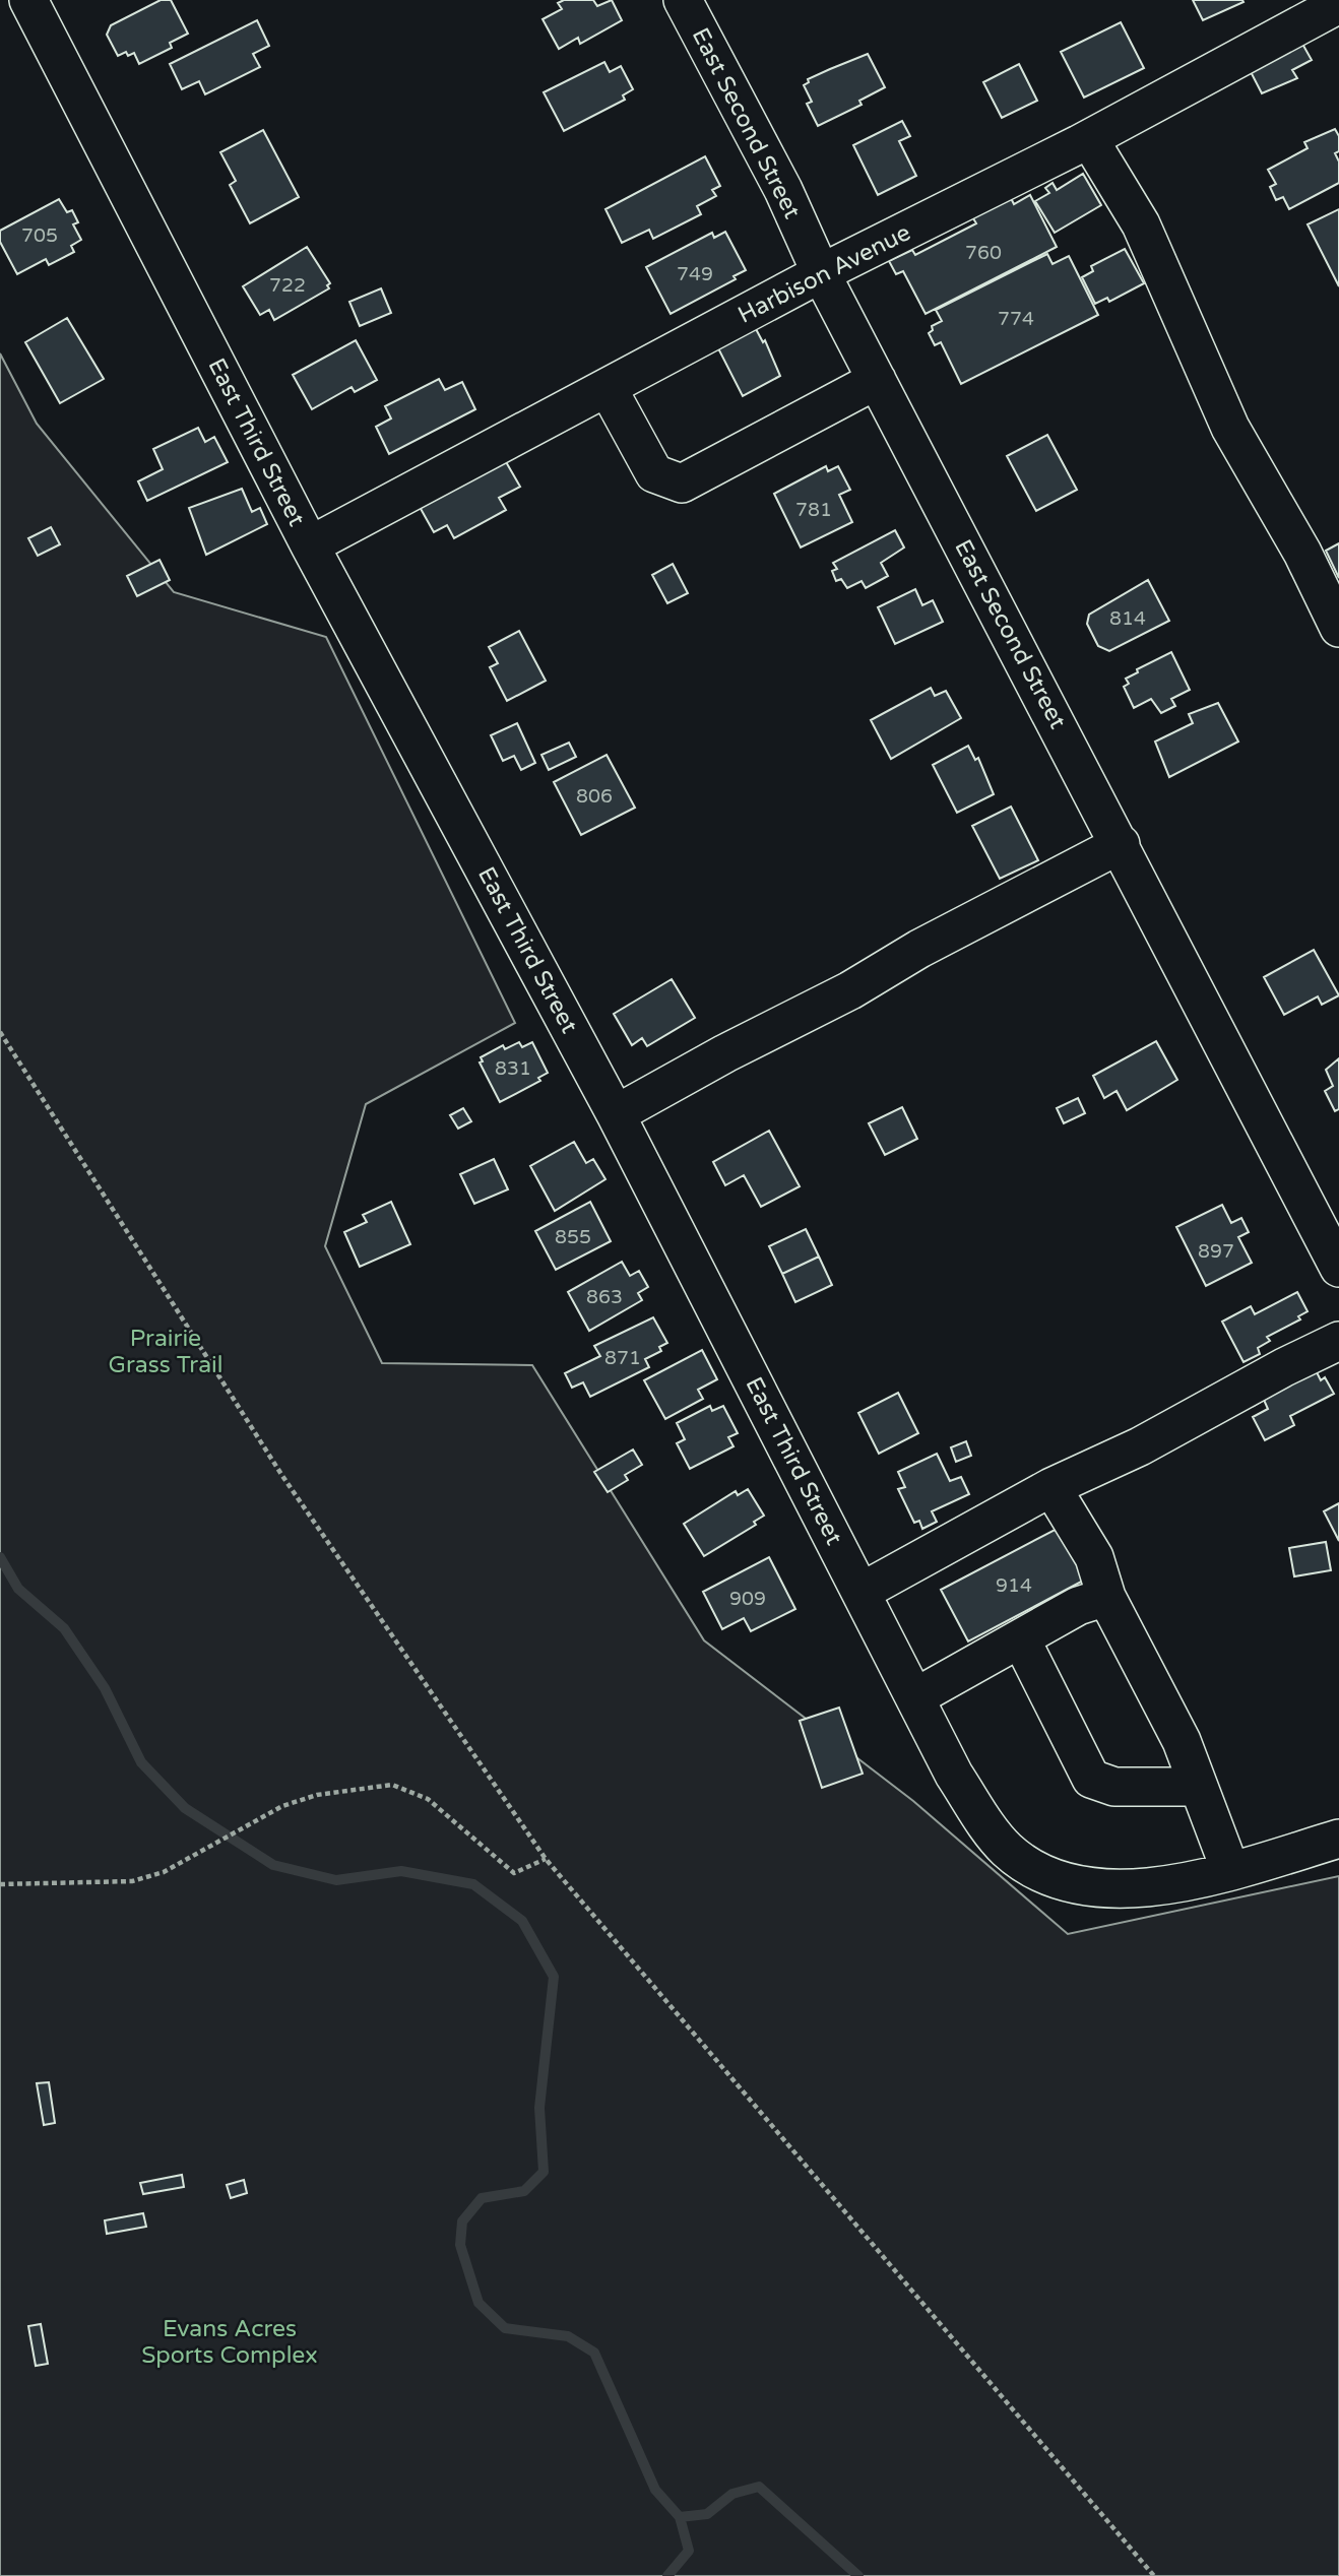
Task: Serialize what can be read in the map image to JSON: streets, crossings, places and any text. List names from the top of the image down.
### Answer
{
  "streets": {
    "street": ["East Second Street", "Harbison Avenue", "East Third Street"]
  },
  "crossings": [
    ["East Second Street", "Harbison Avenue"],
    ["Harbison Avenue", "East Third Street"]
  ],
  "parks": ["Prairie Grass Trail", "Evans Acres Sports Complex"],
  "house_numbers": [
    "705",
    "760",
    "749",
    "722",
    "774",
    "781",
    "814",
    "806",
    "831",
    "855",
    "897",
    "863",
    "871",
    "914",
    "909"
  ]
}
